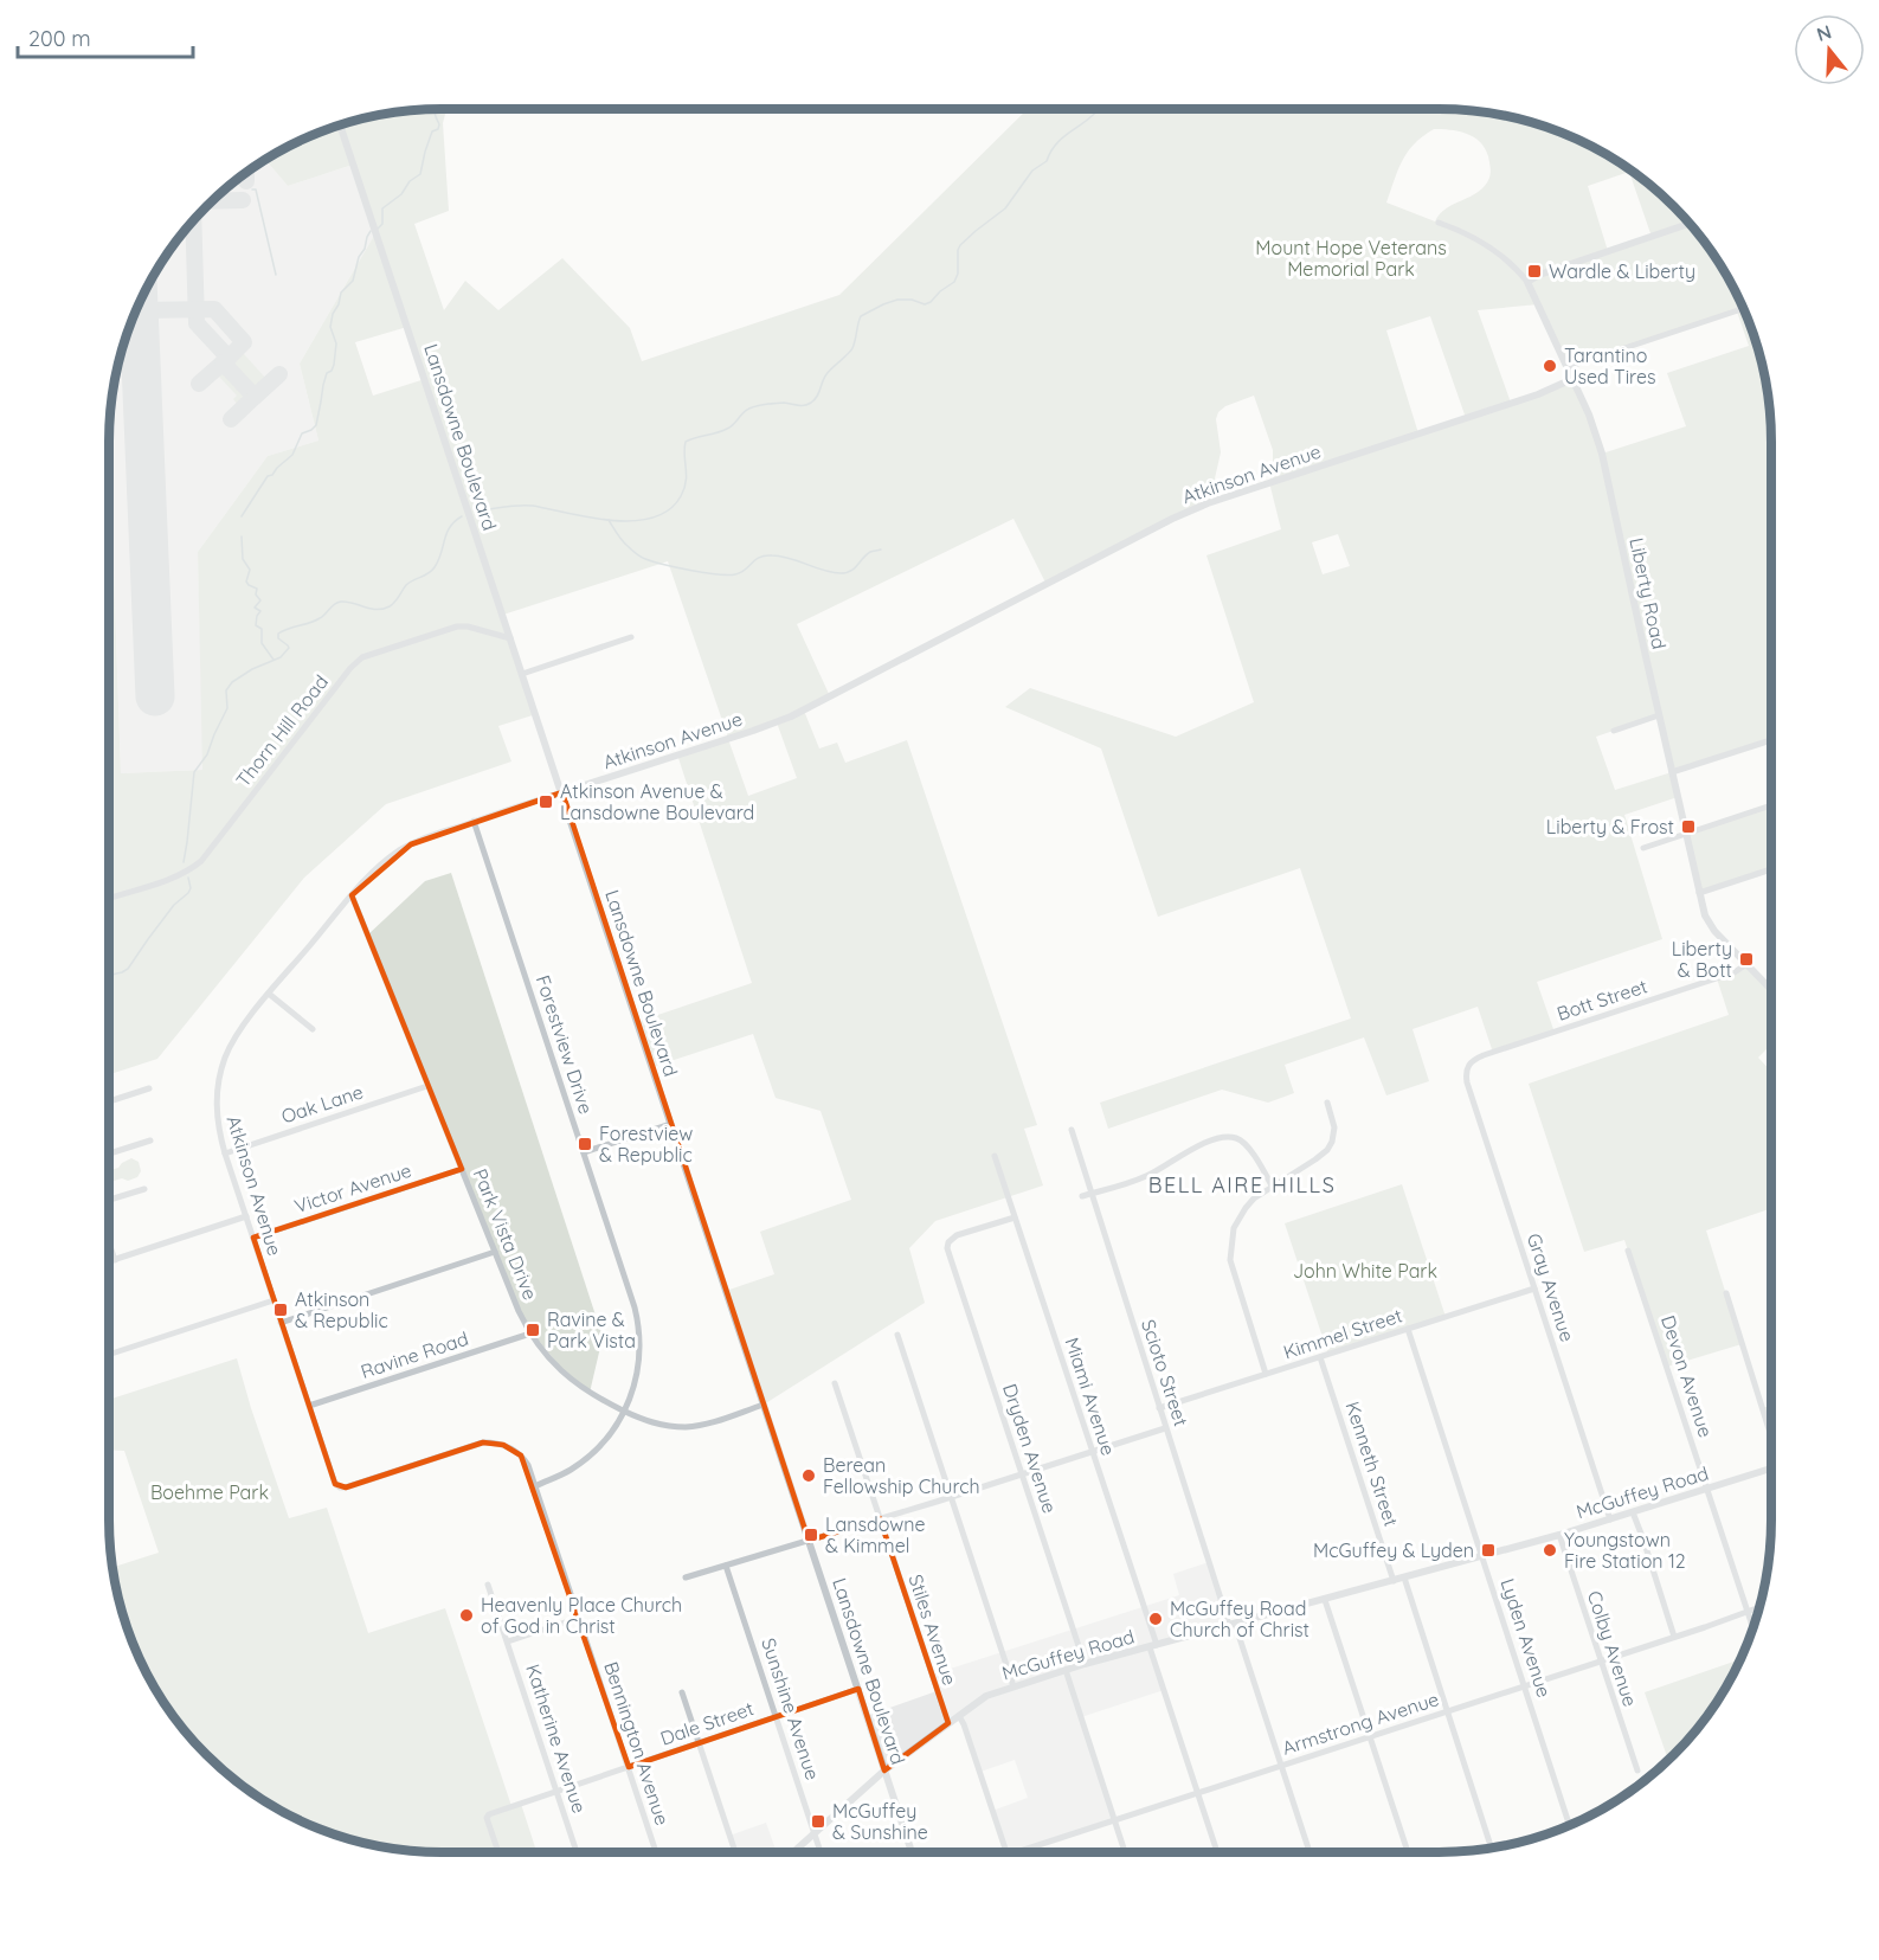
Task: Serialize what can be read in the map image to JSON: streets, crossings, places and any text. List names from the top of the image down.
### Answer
{
  "streets": {
    "street": [
      "Lansdowne Boulevard",
      "Atkinson Avenue",
      "Liberty Road",
      "Thorn Hill Road",
      "Bott Street",
      "Forestview Drive",
      "Oak Lane",
      "Victor Avenue",
      "Park Vista Drive",
      "Gray Avenue",
      "Kimmel Street",
      "Ravine Road",
      "Scioto Street",
      "Devon Avenue",
      "Miami Avenue",
      "Dryden Avenue",
      "Kenneth Street",
      "McGuffey Road",
      "Stiles Avenue",
      "Lyden Avenue",
      "Colby Avenue",
      "Sunshine Avenue",
      "Dale Street",
      "Armstrong Avenue",
      "Katherine Avenue",
      "Bennington Avenue"
    ]
  },
  "crossings": [
    ["Lansdowne Boulevard", "Atkinson Avenue"],
    ["Lansdowne Boulevard", "Thorn Hill Road"],
    ["Lansdowne Boulevard", "Park Vista Drive"],
    ["Lansdowne Boulevard", "McGuffey Road"],
    ["Lansdowne Boulevard", "Dale Street"],
    ["Atkinson Avenue", "Liberty Road"],
    ["Atkinson Avenue", "Forestview Drive"],
    ["Atkinson Avenue", "Oak Lane"],
    ["Atkinson Avenue", "Victor Avenue"],
    ["Atkinson Avenue", "Park Vista Drive"],
    ["Atkinson Avenue", "Ravine Road"],
    ["Atkinson Avenue", "Bennington Avenue"],
    ["Liberty Road", "Bott Street"],
    ["Bott Street", "Gray Avenue"],
    ["Forestview Drive", "Park Vista Drive"],
    ["Forestview Drive", "Bennington Avenue"],
    ["Oak Lane", "Park Vista Drive"],
    ["Victor Avenue", "Park Vista Drive"],
    ["Park Vista Drive", "Ravine Road"],
    ["Gray Avenue", "Kimmel Street"],
    ["Gray Avenue", "McGuffey Road"],
    ["Kimmel Street", "Scioto Street"],
    ["Kimmel Street", "Kenneth Street"],
    ["Kimmel Street", "Lyden Avenue"],
    ["Scioto Street", "McGuffey Road"],
    ["Scioto Street", "Armstrong Avenue"],
    ["Devon Avenue", "McGuffey Road"],
    ["Devon Avenue", "Armstrong Avenue"],
    ["Miami Avenue", "Dryden Avenue"],
    ["Miami Avenue", "McGuffey Road"],
    ["Miami Avenue", "Armstrong Avenue"],
    ["Dryden Avenue", "McGuffey Road"],
    ["Kenneth Street", "McGuffey Road"],
    ["McGuffey Road", "Stiles Avenue"],
    ["McGuffey Road", "Lyden Avenue"],
    ["McGuffey Road", "Colby Avenue"],
    ["McGuffey Road", "Sunshine Avenue"],
    ["Lyden Avenue", "Armstrong Avenue"],
    ["Colby Avenue", "Armstrong Avenue"],
    ["Sunshine Avenue", "Dale Street"],
    ["Dale Street", "Katherine Avenue"],
    ["Dale Street", "Bennington Avenue"]
  ],
  "districts": ["BELL AIRE HILLS"],
  "parks": ["Mount Hope Veterans Memorial Park", "John White Park", "Boehme Park"],
  "places": {
    "transit": [
      "Wardle & Liberty",
      "Atkinson Avenue & Lansdowne Boulevard",
      "Liberty & Frost",
      "Liberty & Bott",
      "Forestview & Republic",
      "Atkinson & Republic",
      "Ravine & Park Vista",
      "Lansdowne & Kimmel",
      "McGuffey & Lyden",
      "McGuffey & Sunshine"
    ],
    "other": [
      "Tarantino Used Tires",
      "Berean Fellowship Church",
      "Youngstown Fire Station 12",
      "Heavenly Place Church of God in Christ",
      "McGuffey Road Church of Christ"
    ]
  },
  "scale_bar": "200 m",
  "north": "top"
}
